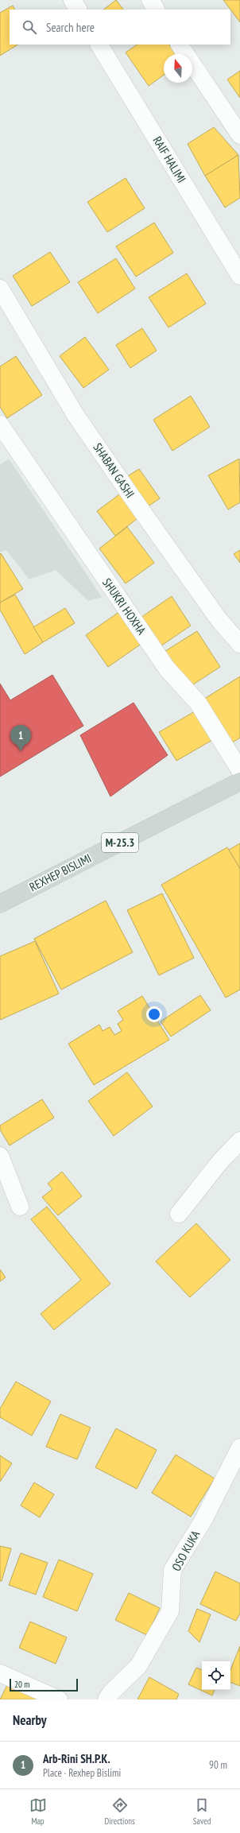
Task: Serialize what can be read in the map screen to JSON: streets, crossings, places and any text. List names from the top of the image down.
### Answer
{
  "streets": {
    "main road": ["M-25.3", "REXHEP BISLIMI"],
    "street": [
      "RAIF HALIMI",
      "SHABAN GASHI",
      "SHUKRI HOXHA",
      "OSO KUKA"
    ]
  },
  "scale_bar": "20 m",
  "north": "top",
  "page": {
    "search": "Search here",
    "pins": "1",
    "scale": "20 m",
    "heading": "Nearby",
    "list": [
      {
        "mark": "1",
        "name": "Arb-Rini SH.P.K.",
        "note": "Place · Rexhep Bislimi",
        "value": "90 m"
      }
    ],
    "nav": ["Map", "Directions", "Saved"]
  }
}
